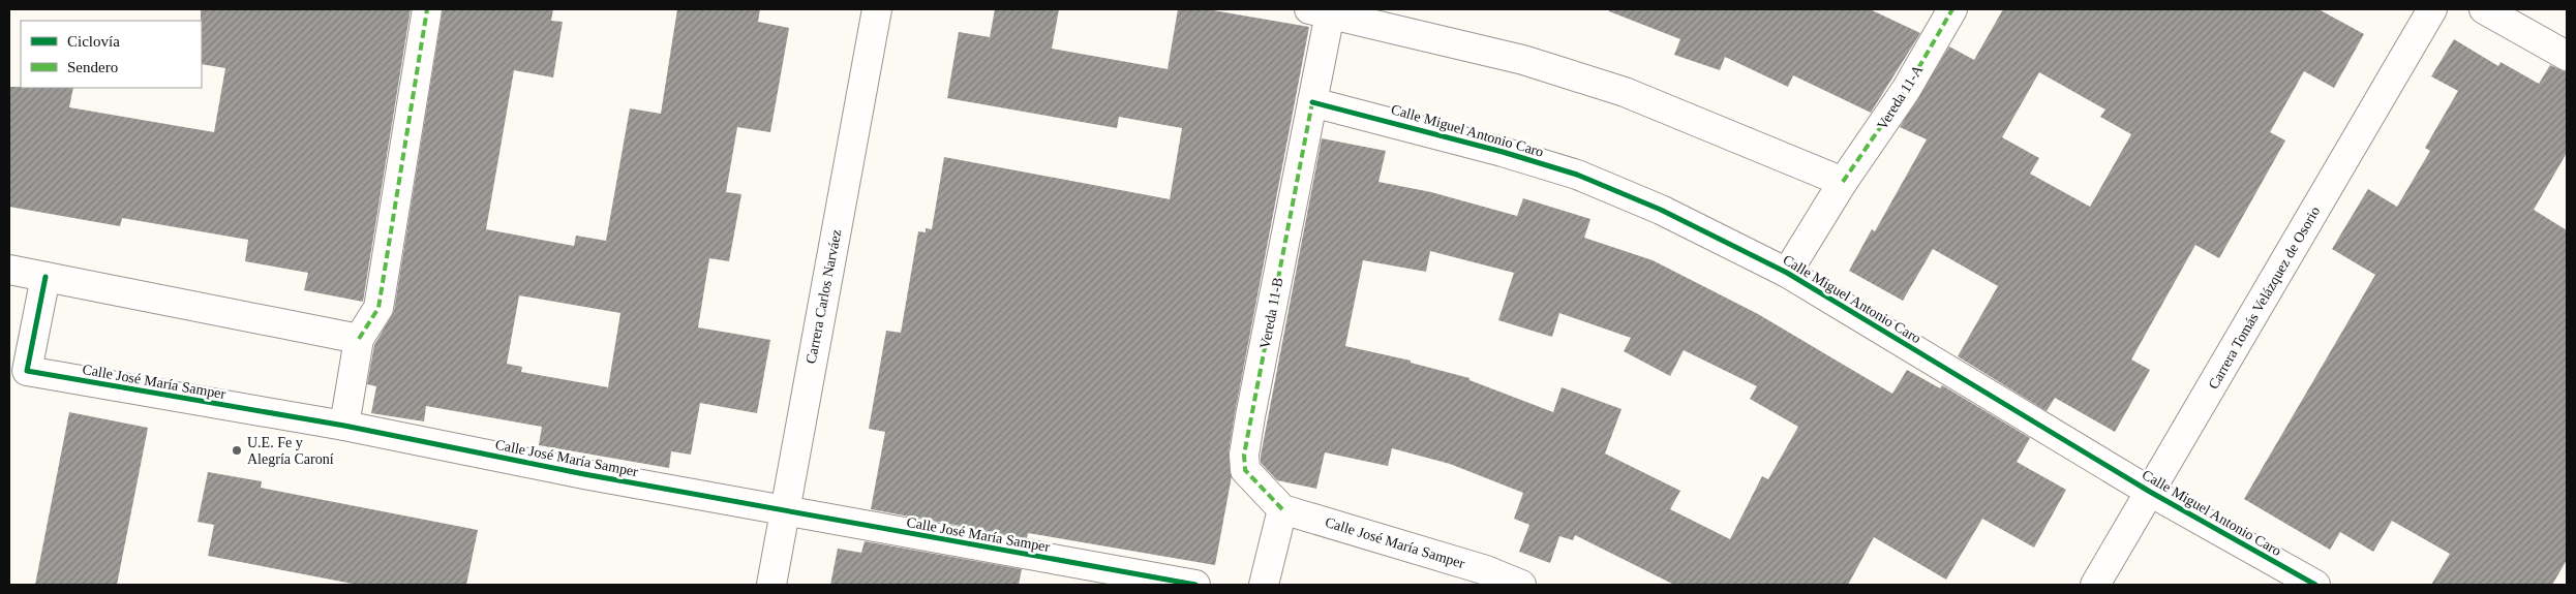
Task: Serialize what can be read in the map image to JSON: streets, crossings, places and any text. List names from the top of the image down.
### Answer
{
  "streets": {
    "street": [
      "Vereda 11-A",
      "Calle Miguel Antonio Caro",
      "Carrera Carlos Narváez",
      "Carrera Tomás Velázquez de Osorio",
      "Vereda 11-B",
      "Calle José María Samper"
    ]
  },
  "crossings": [
    ["Vereda 11-A", "Calle Miguel Antonio Caro"],
    ["Calle Miguel Antonio Caro", "Carrera Tomás Velázquez de Osorio"],
    ["Calle Miguel Antonio Caro", "Vereda 11-B"],
    ["Carrera Carlos Narváez", "Calle José María Samper"],
    ["Vereda 11-B", "Calle José María Samper"]
  ],
  "places": ["U.E. Fe y Alegría Caroní"],
  "legend": ["Ciclovía", "Sendero"]
}
